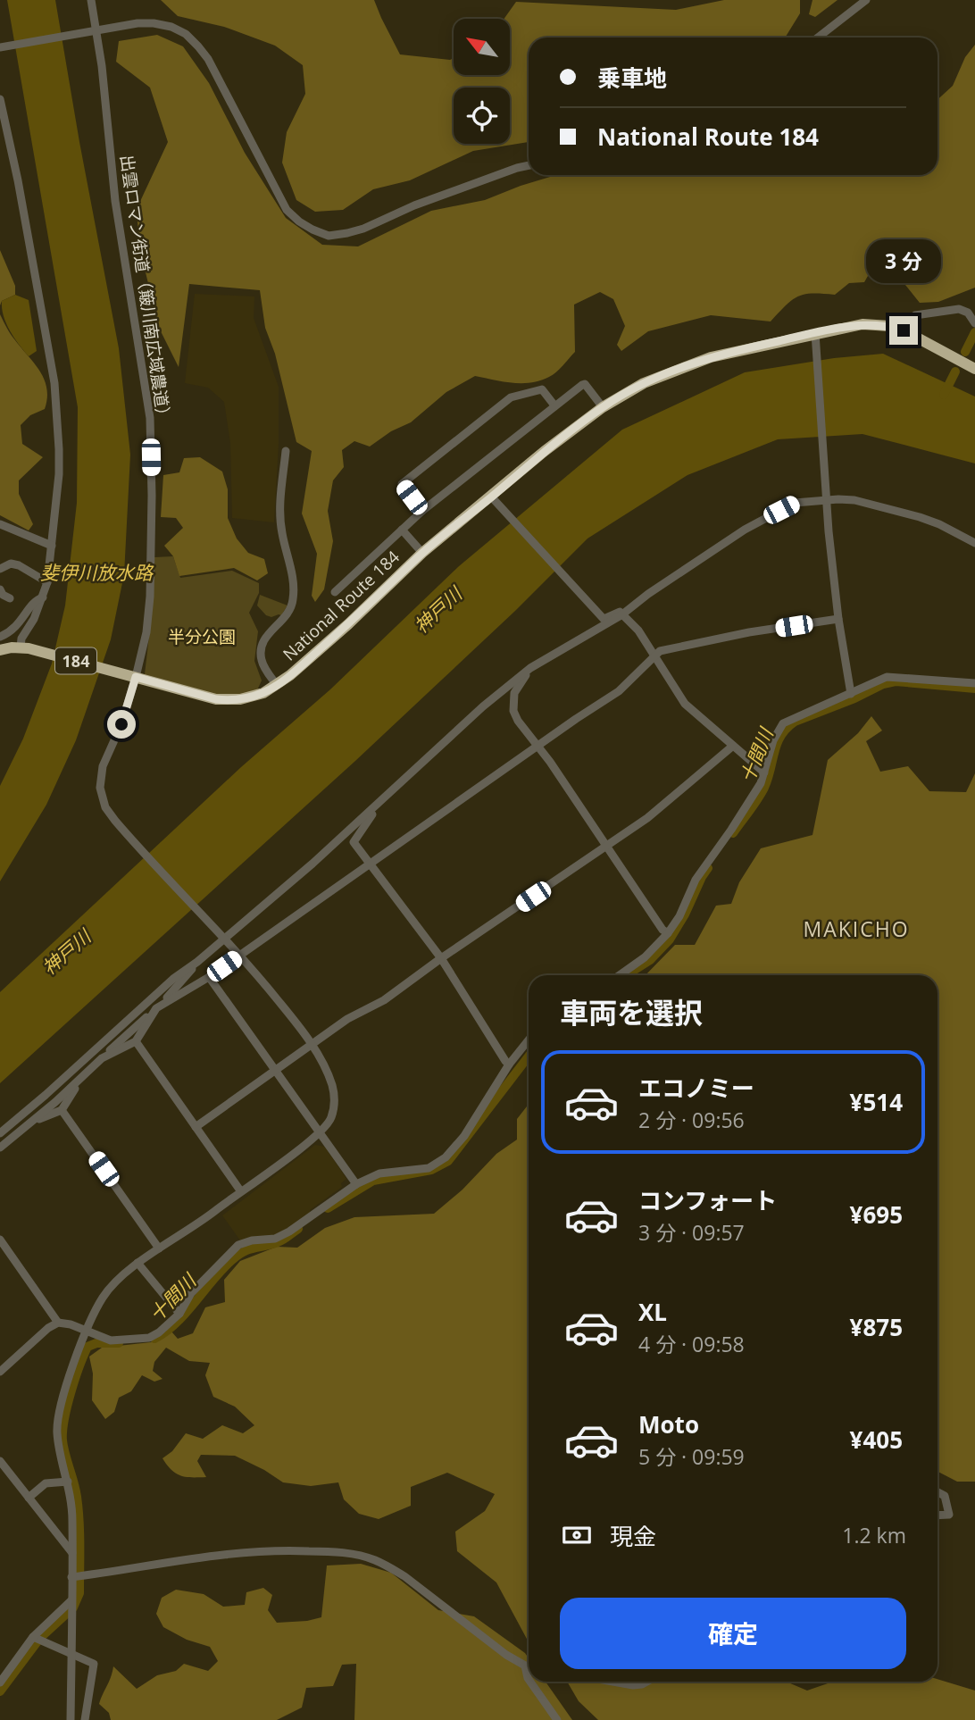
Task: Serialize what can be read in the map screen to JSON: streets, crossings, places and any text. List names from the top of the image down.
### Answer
{
  "streets": {
    "highway": ["National Route 184", "184"],
    "street": ["出雲ロマン街道（簸川南広域農道）"]
  },
  "crossings": [
    ["出雲ロマン街道（簸川南広域農道）", "National Route 184"]
  ],
  "districts": ["MAKICHO"],
  "water": ["斐伊川放水路", "神戸川", "十間川"],
  "parks": ["半分公園"],
  "north": "top left",
  "page": {
    "banner": ["乗車地", "National Route 184"],
    "bubble": "3 分",
    "heading": "車両を選択",
    "list": [
      {
        "name": "エコノミー",
        "note": "2 分 · 09:56",
        "value": "¥514"
      },
      {
        "name": "コンフォート",
        "note": "3 分 · 09:57",
        "value": "¥695"
      },
      {
        "name": "XL",
        "note": "4 分 · 09:58",
        "value": "¥875"
      },
      {
        "name": "Moto",
        "note": "5 分 · 09:59",
        "value": "¥405"
      }
    ],
    "pay": ["現金", "1.2 km"],
    "buttons": "確定"
  }
}
